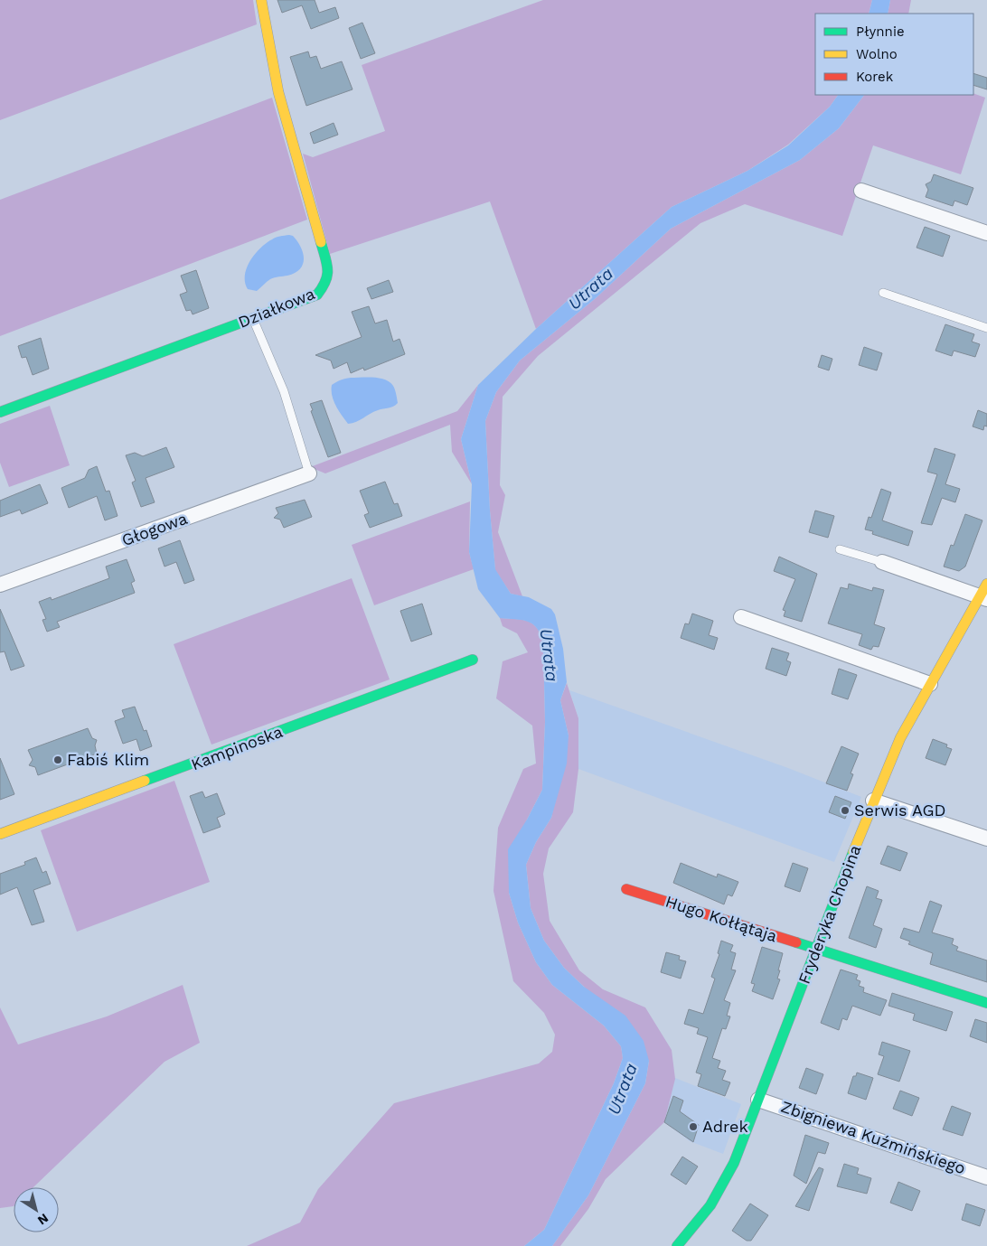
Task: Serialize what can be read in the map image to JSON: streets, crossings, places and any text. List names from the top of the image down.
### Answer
{
  "streets": {
    "street": [
      "Działkowa",
      "Głogowa",
      "Kampinoska",
      "Fryderyka Chopina",
      "Hugo Kołłątaja",
      "Zbigniewa Kuźmińskiego"
    ]
  },
  "crossings": [
    ["Fryderyka Chopina", "Hugo Kołłątaja"],
    ["Fryderyka Chopina", "Zbigniewa Kuźmińskiego"]
  ],
  "water": ["Utrata"],
  "places": ["Fabiś Klim", "Serwis AGD", "Adrek"],
  "legend": ["Płynnie", "Wolno", "Korek"],
  "north": "bottom right"
}
